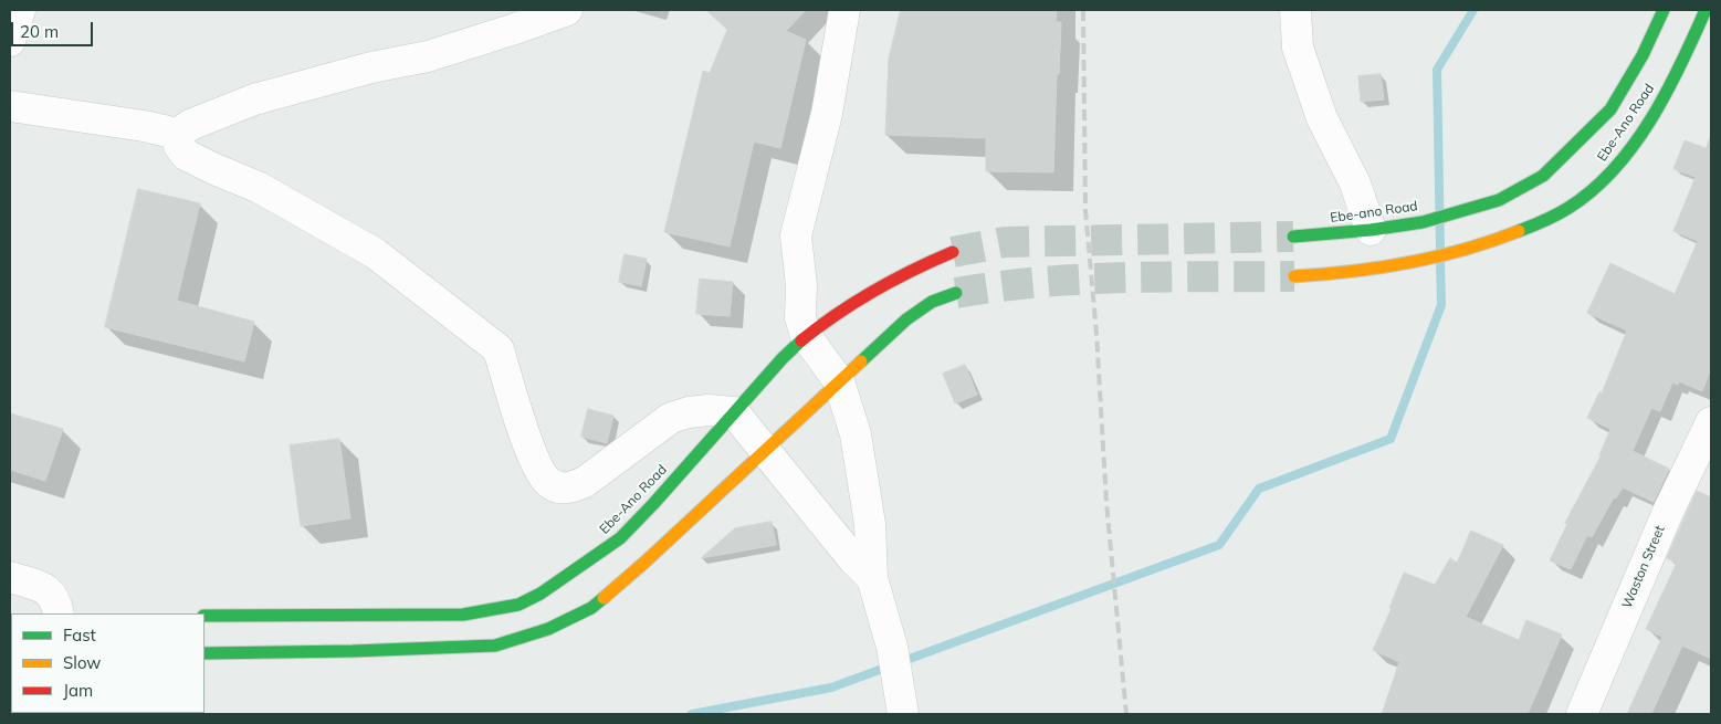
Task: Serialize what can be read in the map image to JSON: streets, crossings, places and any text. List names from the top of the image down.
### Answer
{
  "streets": {
    "main road": ["Ebe-Ano Road", "Ebe-ano Road"],
    "street": ["Waston Street"]
  },
  "crossings": [
    ["Ebe-Ano Road", "Ebe-ano Road"]
  ],
  "legend": ["Fast", "Slow", "Jam"],
  "scale_bar": "20 m"
}
